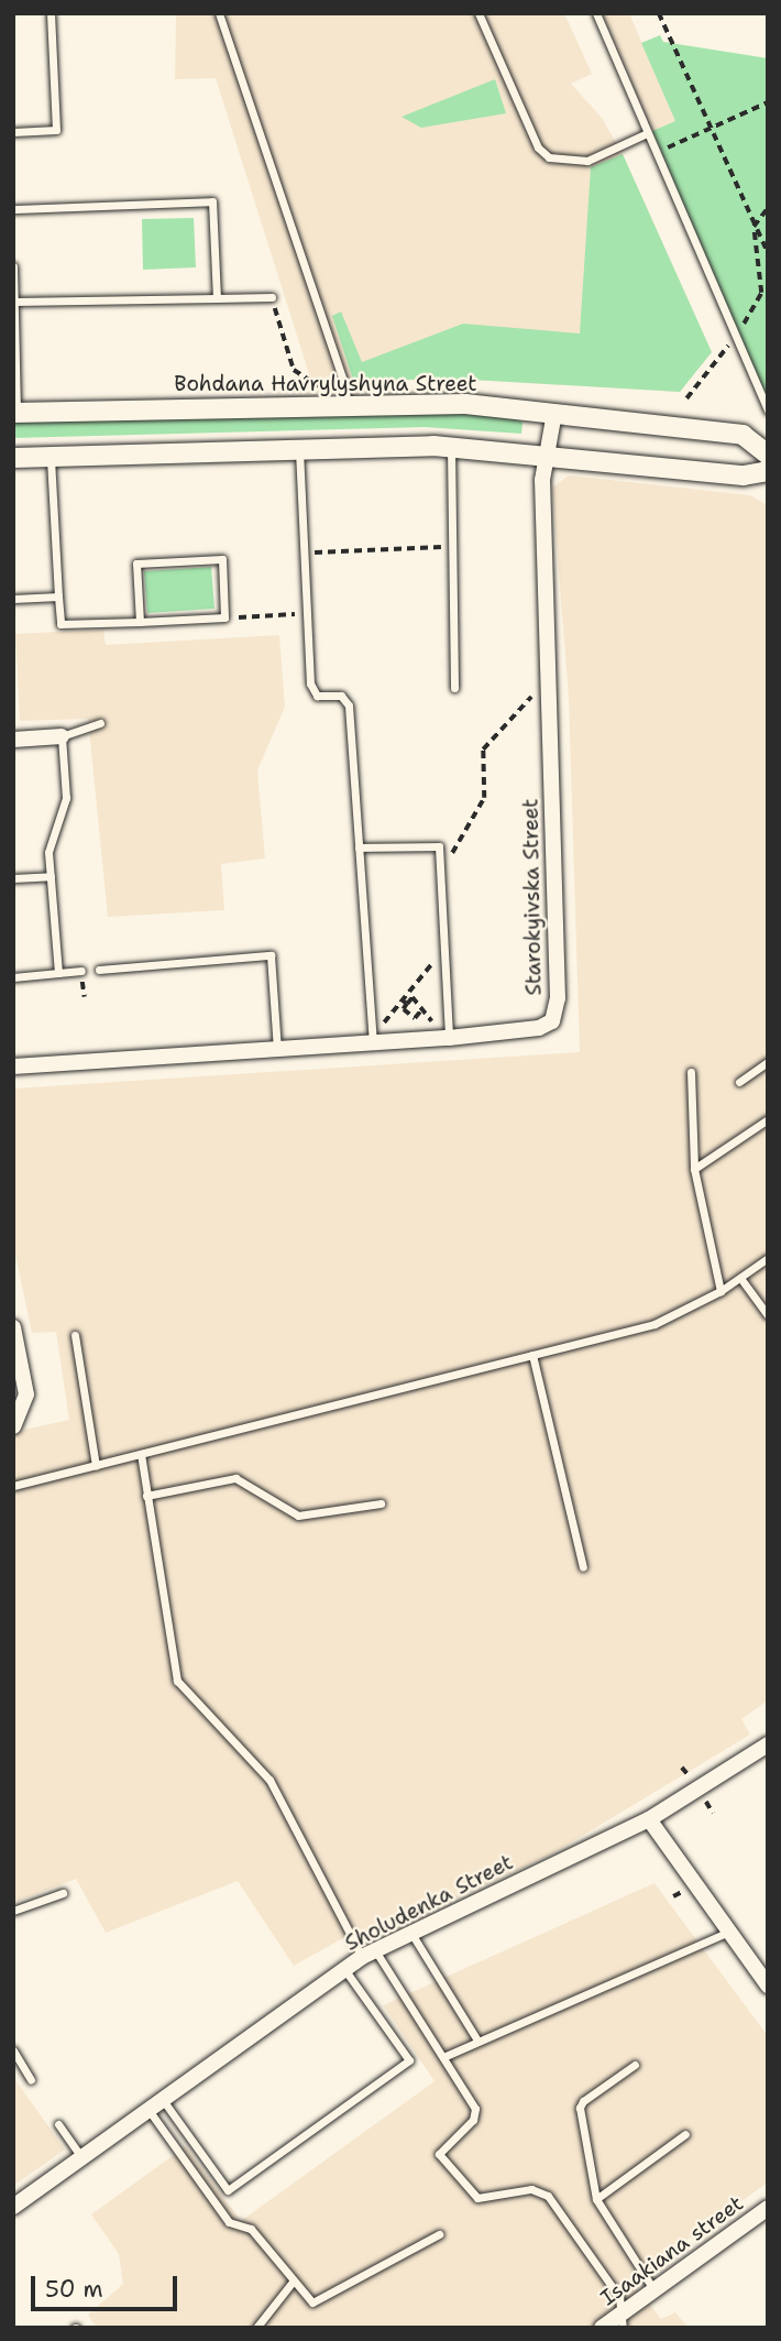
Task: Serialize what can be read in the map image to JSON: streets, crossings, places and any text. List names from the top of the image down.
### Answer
{
  "streets": {
    "street": [
      "Bohdana Havrylyshyna Street",
      "Starokyivska Street",
      "Sholudenka Street",
      "Isaakiana street"
    ]
  },
  "crossings": [
    ["Bohdana Havrylyshyna Street", "Starokyivska Street"]
  ],
  "scale_bar": "50 m"
}
